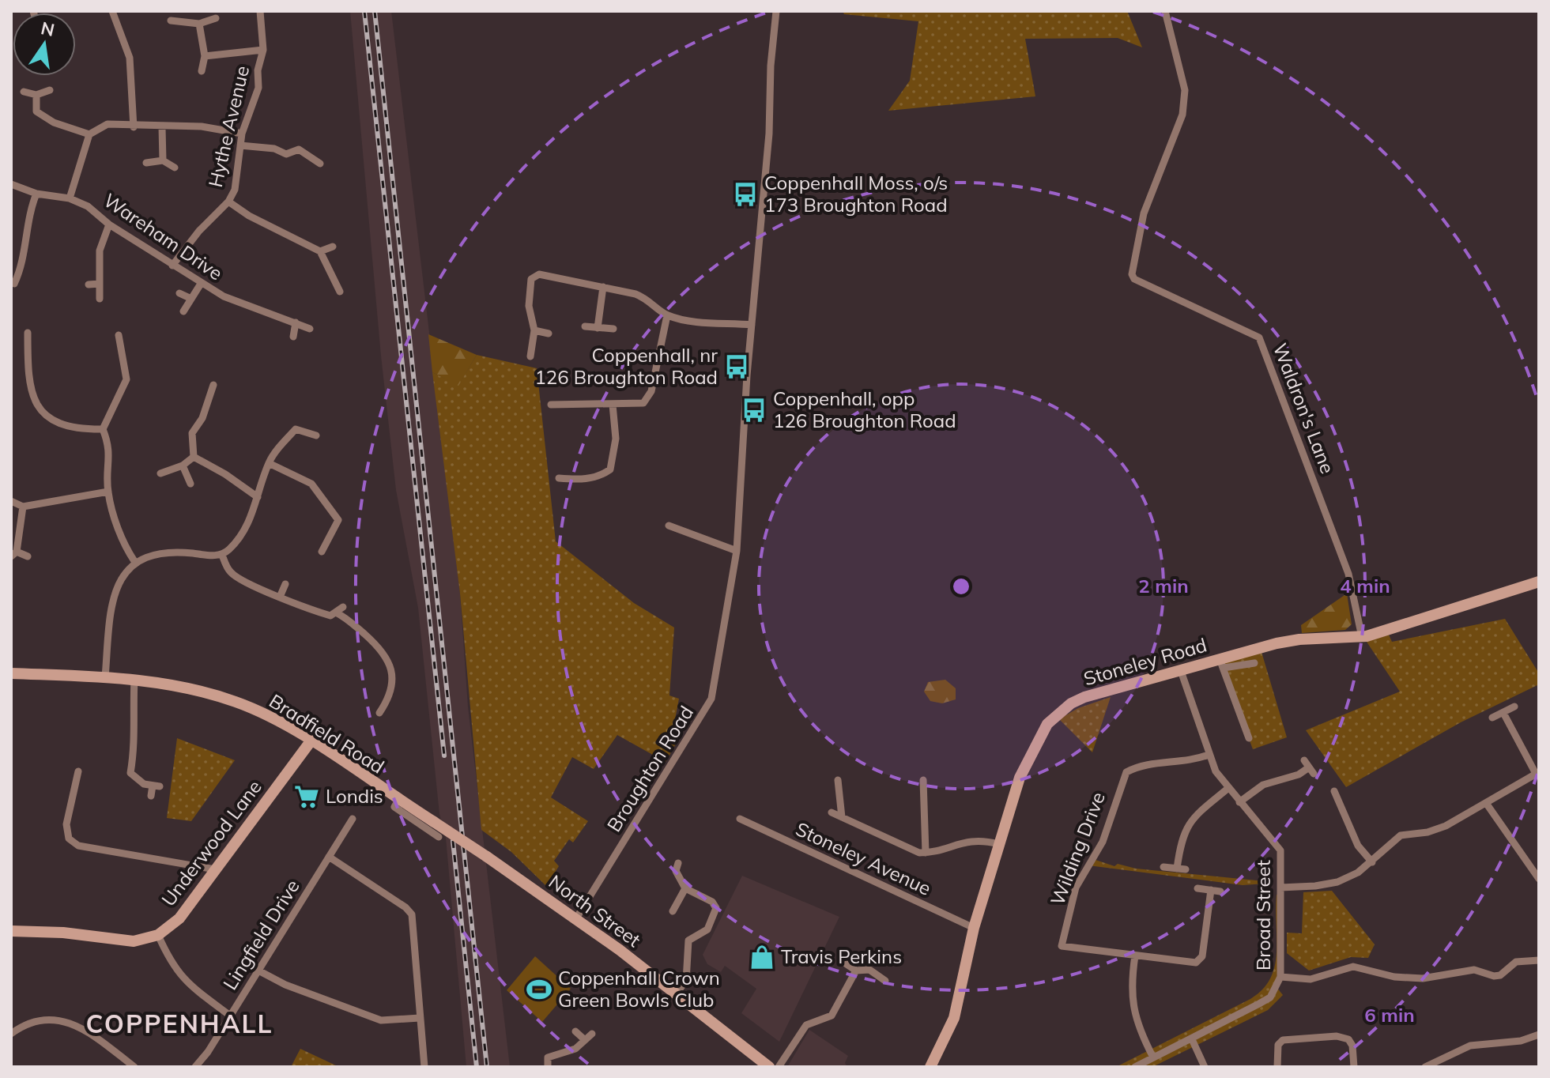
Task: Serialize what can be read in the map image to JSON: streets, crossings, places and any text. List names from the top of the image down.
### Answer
{
  "streets": {
    "street": [
      "Hythe Avenue",
      "Wareham Drive",
      "Waldron's Lane",
      "Stoneley Road",
      "Bradfield Road",
      "Broughton Road",
      "Underwood Lane",
      "Wilding Drive",
      "Stoneley Avenue",
      "North Street",
      "Broad Street",
      "Lingfield Drive"
    ]
  },
  "crossings": [
    ["Hythe Avenue", "Wareham Drive"],
    ["Waldron's Lane", "Stoneley Road"],
    ["Stoneley Road", "Stoneley Avenue"],
    ["Stoneley Road", "Broad Street"],
    ["Bradfield Road", "Underwood Lane"],
    ["Bradfield Road", "North Street"],
    ["Broughton Road", "North Street"],
    ["Wilding Drive", "Broad Street"]
  ],
  "districts": ["COPPENHALL"],
  "places": {
    "bus stop": ["Coppenhall Moss, o/s 173 Broughton Road", "Coppenhall, nr 126 Broughton Road", "Coppenhall, opp 126 Broughton Road"],
    "supermarket": ["Londis"],
    "shop": ["Travis Perkins"],
    "sports": ["Coppenhall Crown Green Bowls Club"]
  },
  "north": "top",
  "rings": ["2 min", "4 min", "6 min"]
}
